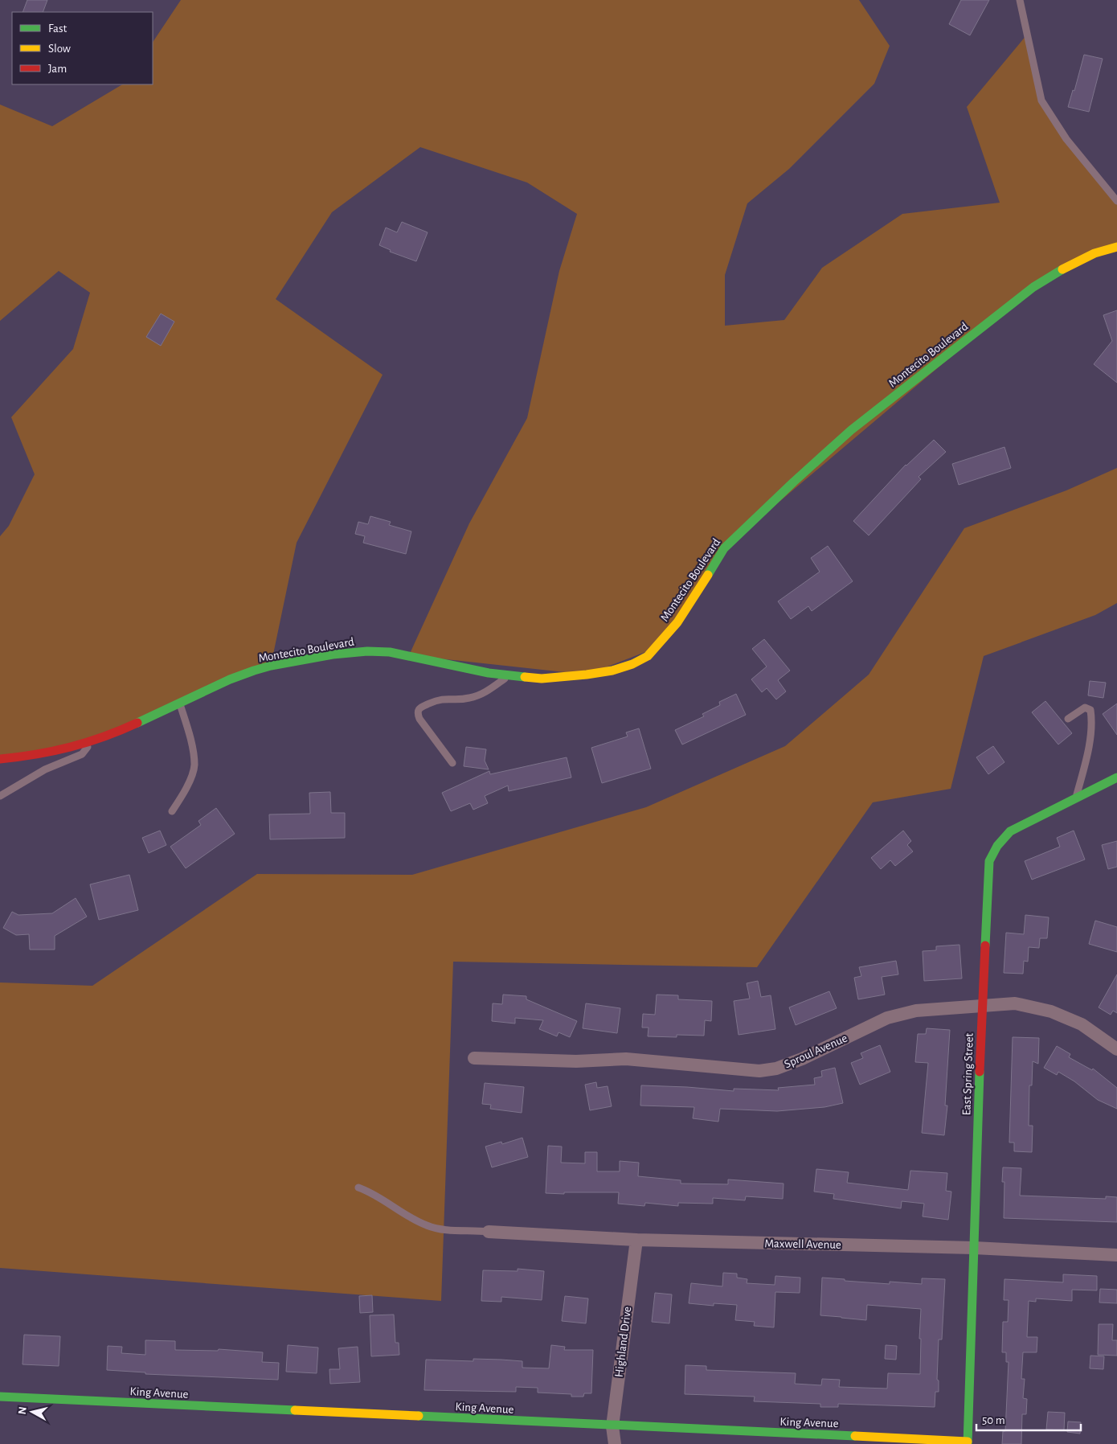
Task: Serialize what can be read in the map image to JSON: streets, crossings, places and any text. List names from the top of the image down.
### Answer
{
  "streets": {
    "street": [
      "Montecito Boulevard",
      "Sproul Avenue",
      "East Spring Street",
      "Maxwell Avenue",
      "Highland Drive",
      "King Avenue"
    ]
  },
  "crossings": [
    ["Sproul Avenue", "East Spring Street"],
    ["East Spring Street", "Maxwell Avenue"],
    ["East Spring Street", "King Avenue"],
    ["Maxwell Avenue", "Highland Drive"],
    ["Highland Drive", "King Avenue"]
  ],
  "legend": ["Fast", "Slow", "Jam"],
  "scale_bar": "50 m",
  "north": "left"
}
